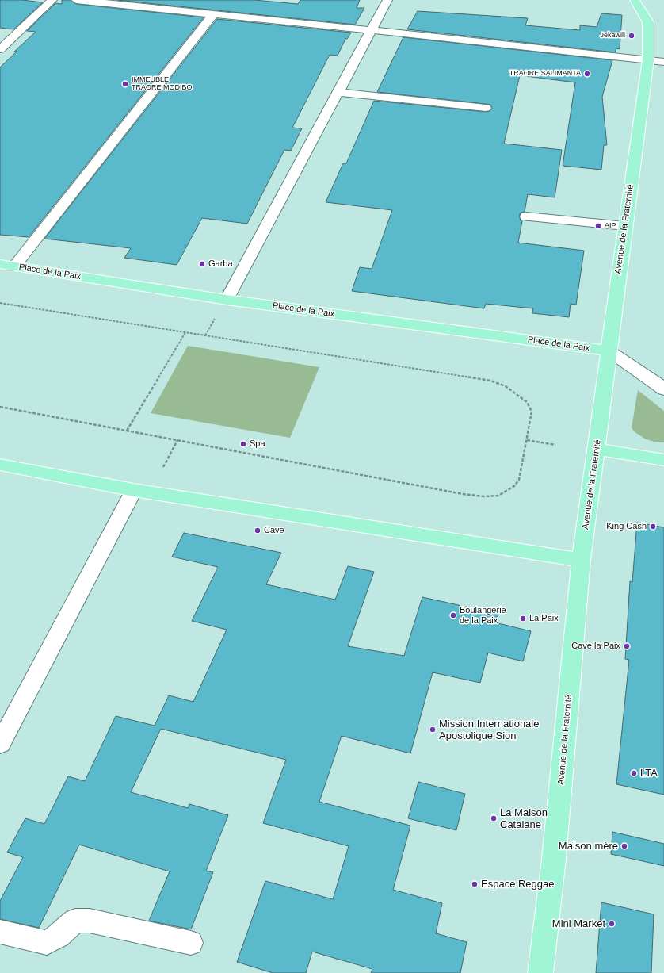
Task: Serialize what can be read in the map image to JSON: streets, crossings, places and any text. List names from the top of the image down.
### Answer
{
  "streets": {
    "main road": ["Avenue de la Fraternité", "Place de la Paix"]
  },
  "crossings": [
    ["Avenue de la Fraternité", "Place de la Paix"]
  ],
  "places": [
    "Jekawili",
    "TRAORE SALIMANTA",
    "IMMEUBLE TRAORE MODIBO",
    "AIP",
    "Garba",
    "Spa",
    "King Cash",
    "Cave",
    "Boulangerie de la Paix",
    "La Paix",
    "Cave la Paix",
    "Mission Internationale Apostolique Sion",
    "LTA",
    "La Maison Catalane",
    "Maison mère",
    "Espace Reggae",
    "Mini Market"
  ]
}
